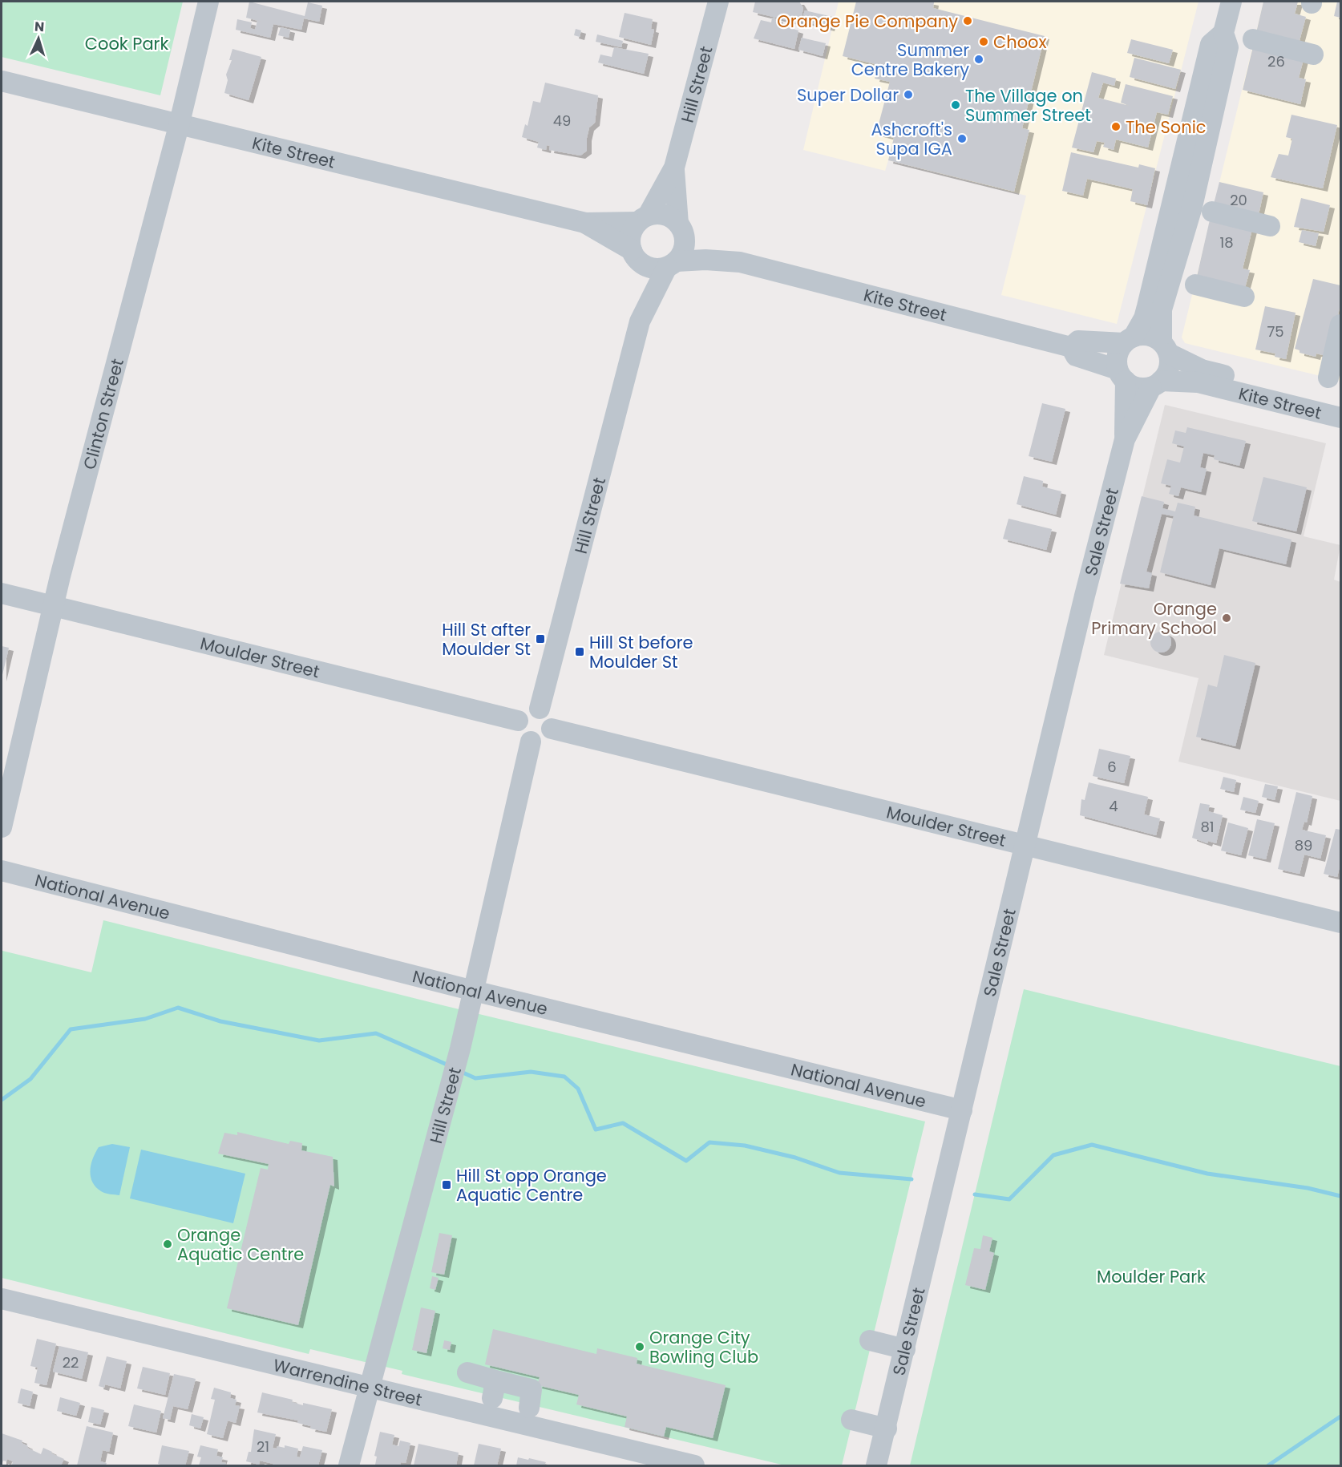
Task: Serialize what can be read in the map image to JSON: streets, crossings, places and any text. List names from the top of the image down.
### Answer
{
  "streets": {
    "street": [
      "Hill Street",
      "Kite Street",
      "Clinton Street",
      "Sale Street",
      "Moulder Street",
      "National Avenue",
      "Warrendine Street"
    ]
  },
  "crossings": [
    ["Hill Street", "Kite Street"],
    ["Hill Street", "Moulder Street"],
    ["Hill Street", "National Avenue"],
    ["Hill Street", "Warrendine Street"],
    ["Kite Street", "Clinton Street"],
    ["Kite Street", "Sale Street"],
    ["Clinton Street", "Moulder Street"],
    ["Sale Street", "Moulder Street"],
    ["Sale Street", "National Avenue"]
  ],
  "parks": ["Cook Park", "Moulder Park"],
  "places": {
    "other": [
      "Orange Pie Company",
      "Choox",
      "Summer Centre Bakery",
      "Super Dollar",
      "The Village on Summer Street",
      "The Sonic",
      "Ashcroft's Supa IGA",
      "Orange Primary School",
      "Orange Aquatic Centre",
      "Orange City Bowling Club"
    ],
    "transit": ["Hill St after Moulder St", "Hill St before Moulder St", "Hill St opp Orange Aquatic Centre"]
  },
  "house_numbers": [
    "26",
    "49",
    "20",
    "18",
    "75",
    "6",
    "4",
    "81",
    "89",
    "22",
    "21"
  ],
  "north": "top"
}
